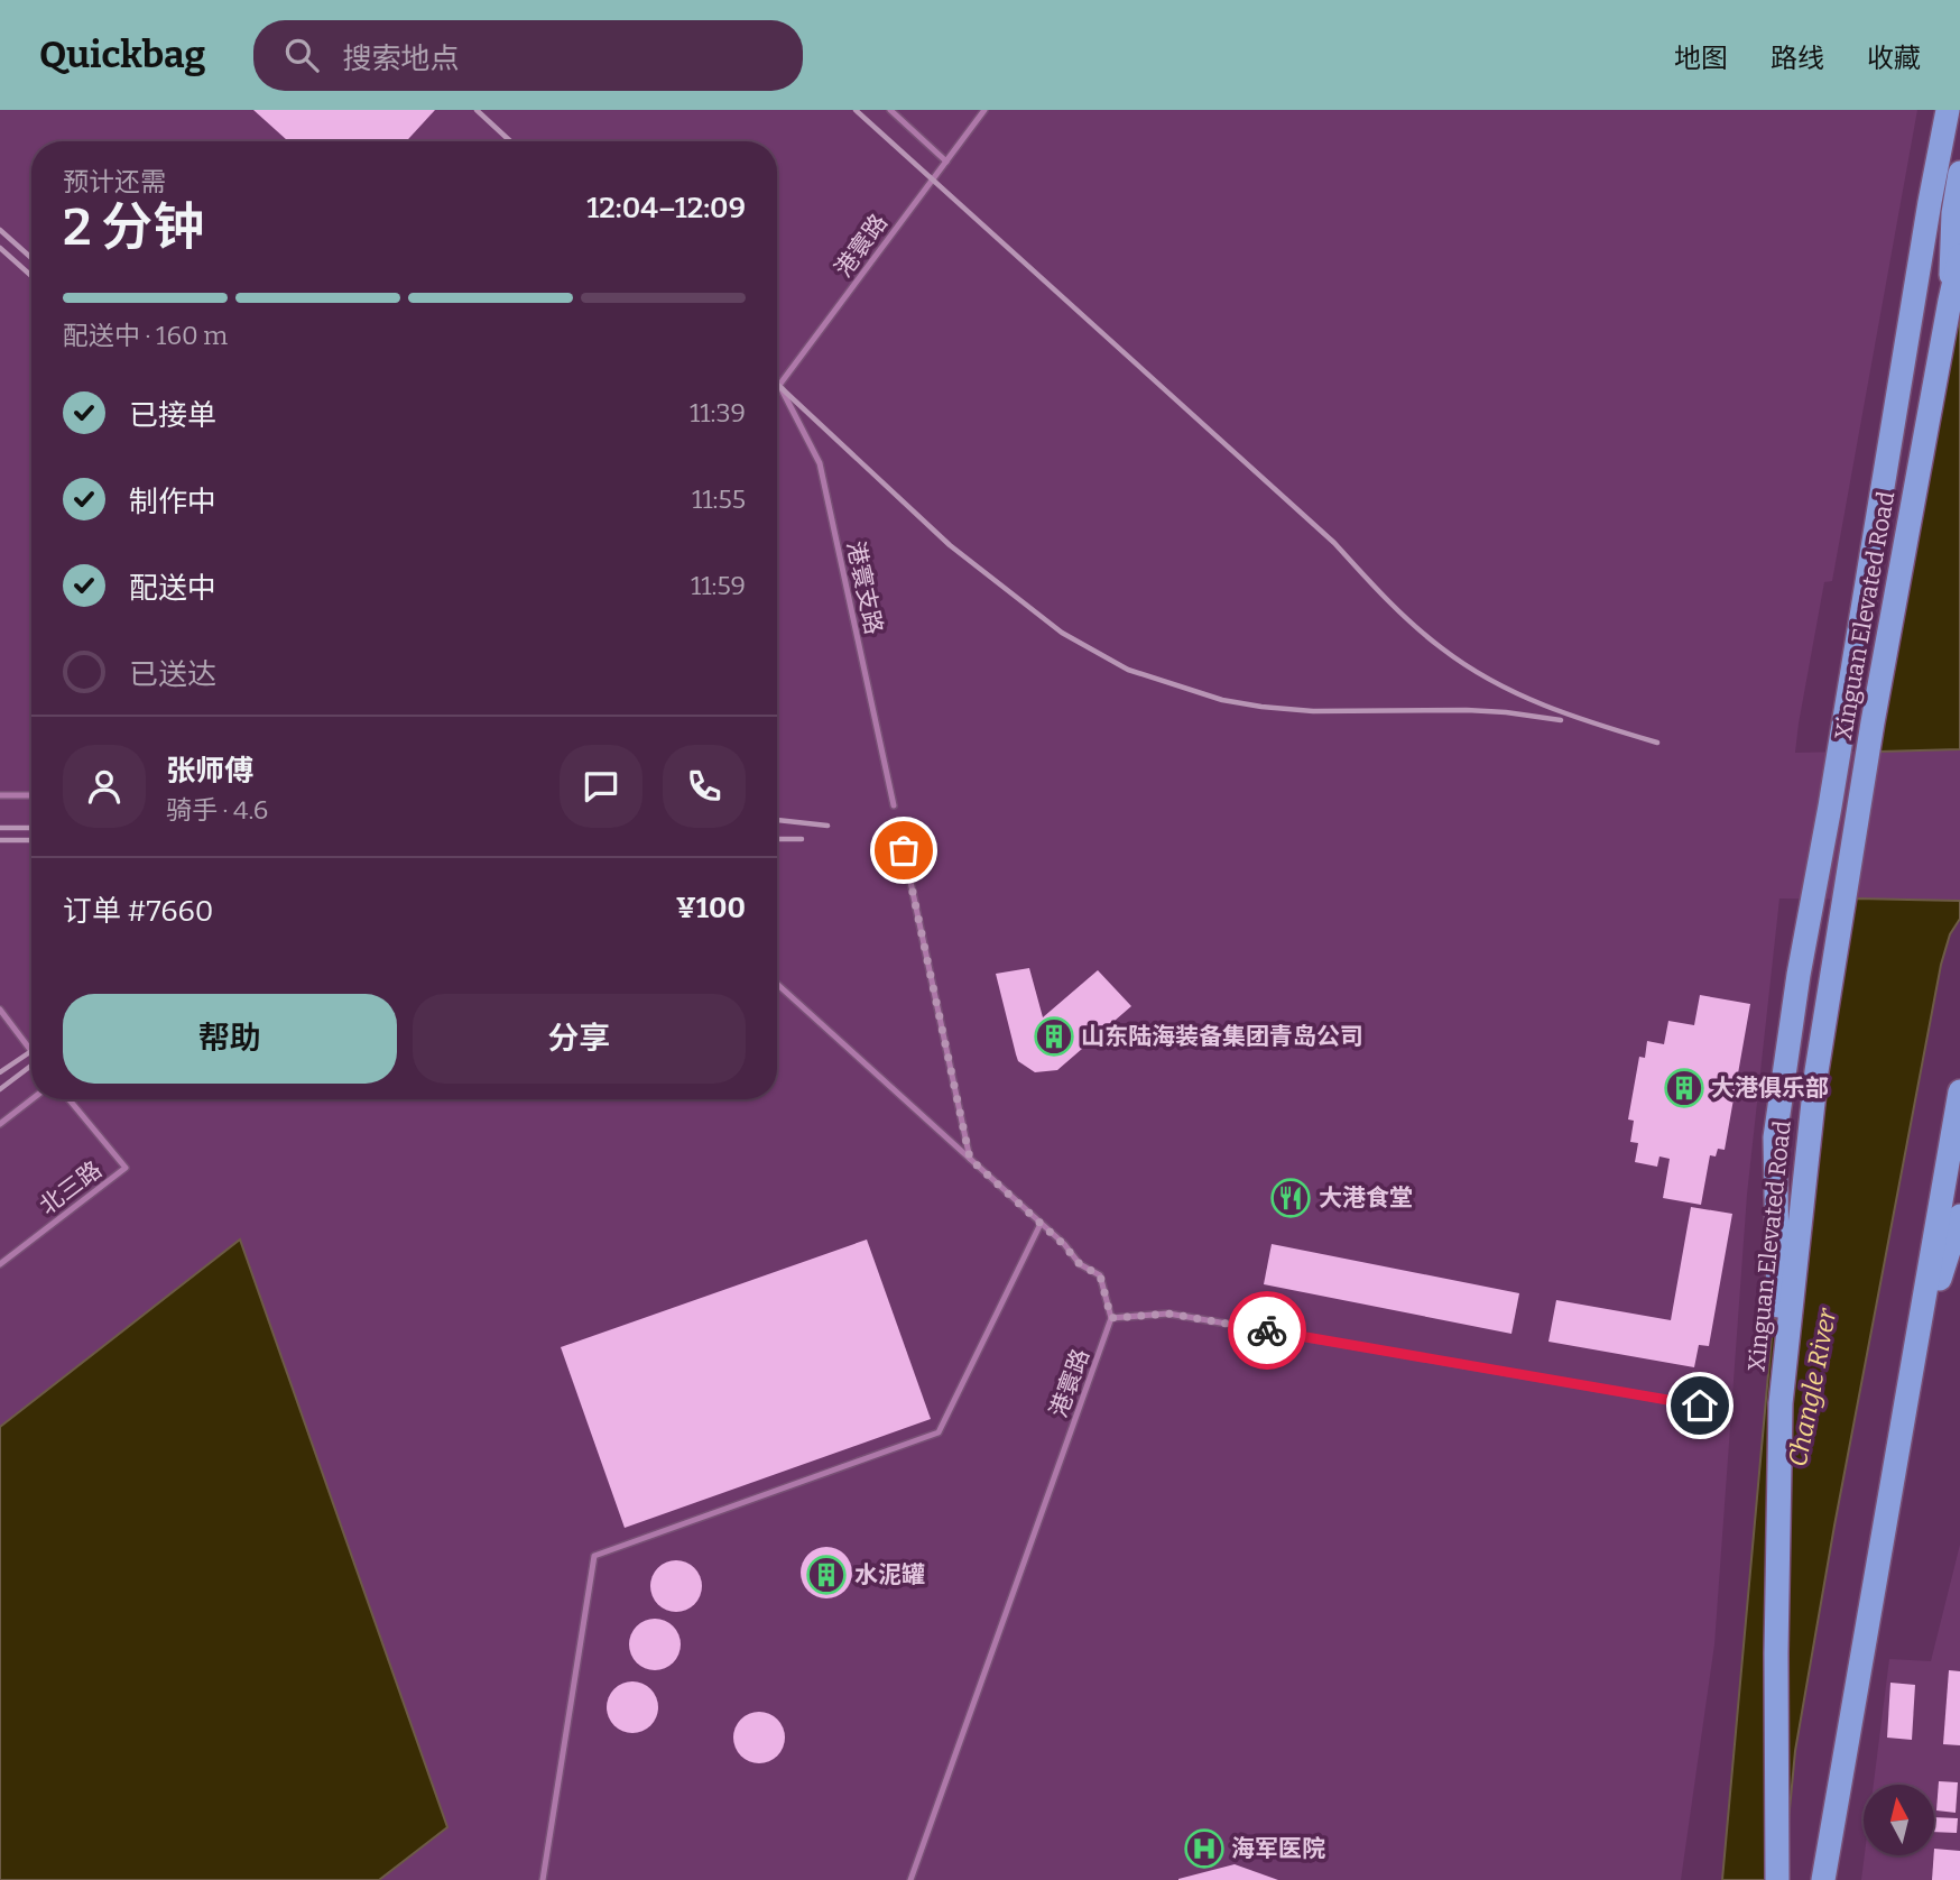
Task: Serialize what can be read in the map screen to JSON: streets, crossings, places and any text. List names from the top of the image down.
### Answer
{
  "streets": {
    "highway": ["Xinguan Elevated Road"],
    "lane": ["港寰路", "港寰支路", "北三路"]
  },
  "crossings": [
    ["港寰路", "港寰支路"]
  ],
  "water": ["Changle River"],
  "places": {
    "building": ["山东陆海装备集团青岛公司", "大港俱乐部", "水泥罐"],
    "restaurant": ["大港食堂"],
    "hospital": ["海军医院"]
  },
  "north": "top",
  "page": {
    "header": "Quickbag",
    "search": "搜索地点",
    "nav": ["地图", "路线", "收藏"],
    "heading": ["2 分钟", "预计还需", "12:04–12:09"],
    "panel": [
      "张师傅",
      "骑手 · 4.6",
      "订单 #7660",
      "¥100"
    ],
    "bar": "配送中 · 160 m",
    "list": [
      ["已接单", "11:39"],
      ["制作中", "11:55"],
      ["配送中", "11:59"],
      "已送达"
    ],
    "buttons": ["帮助", "分享"]
  }
}
